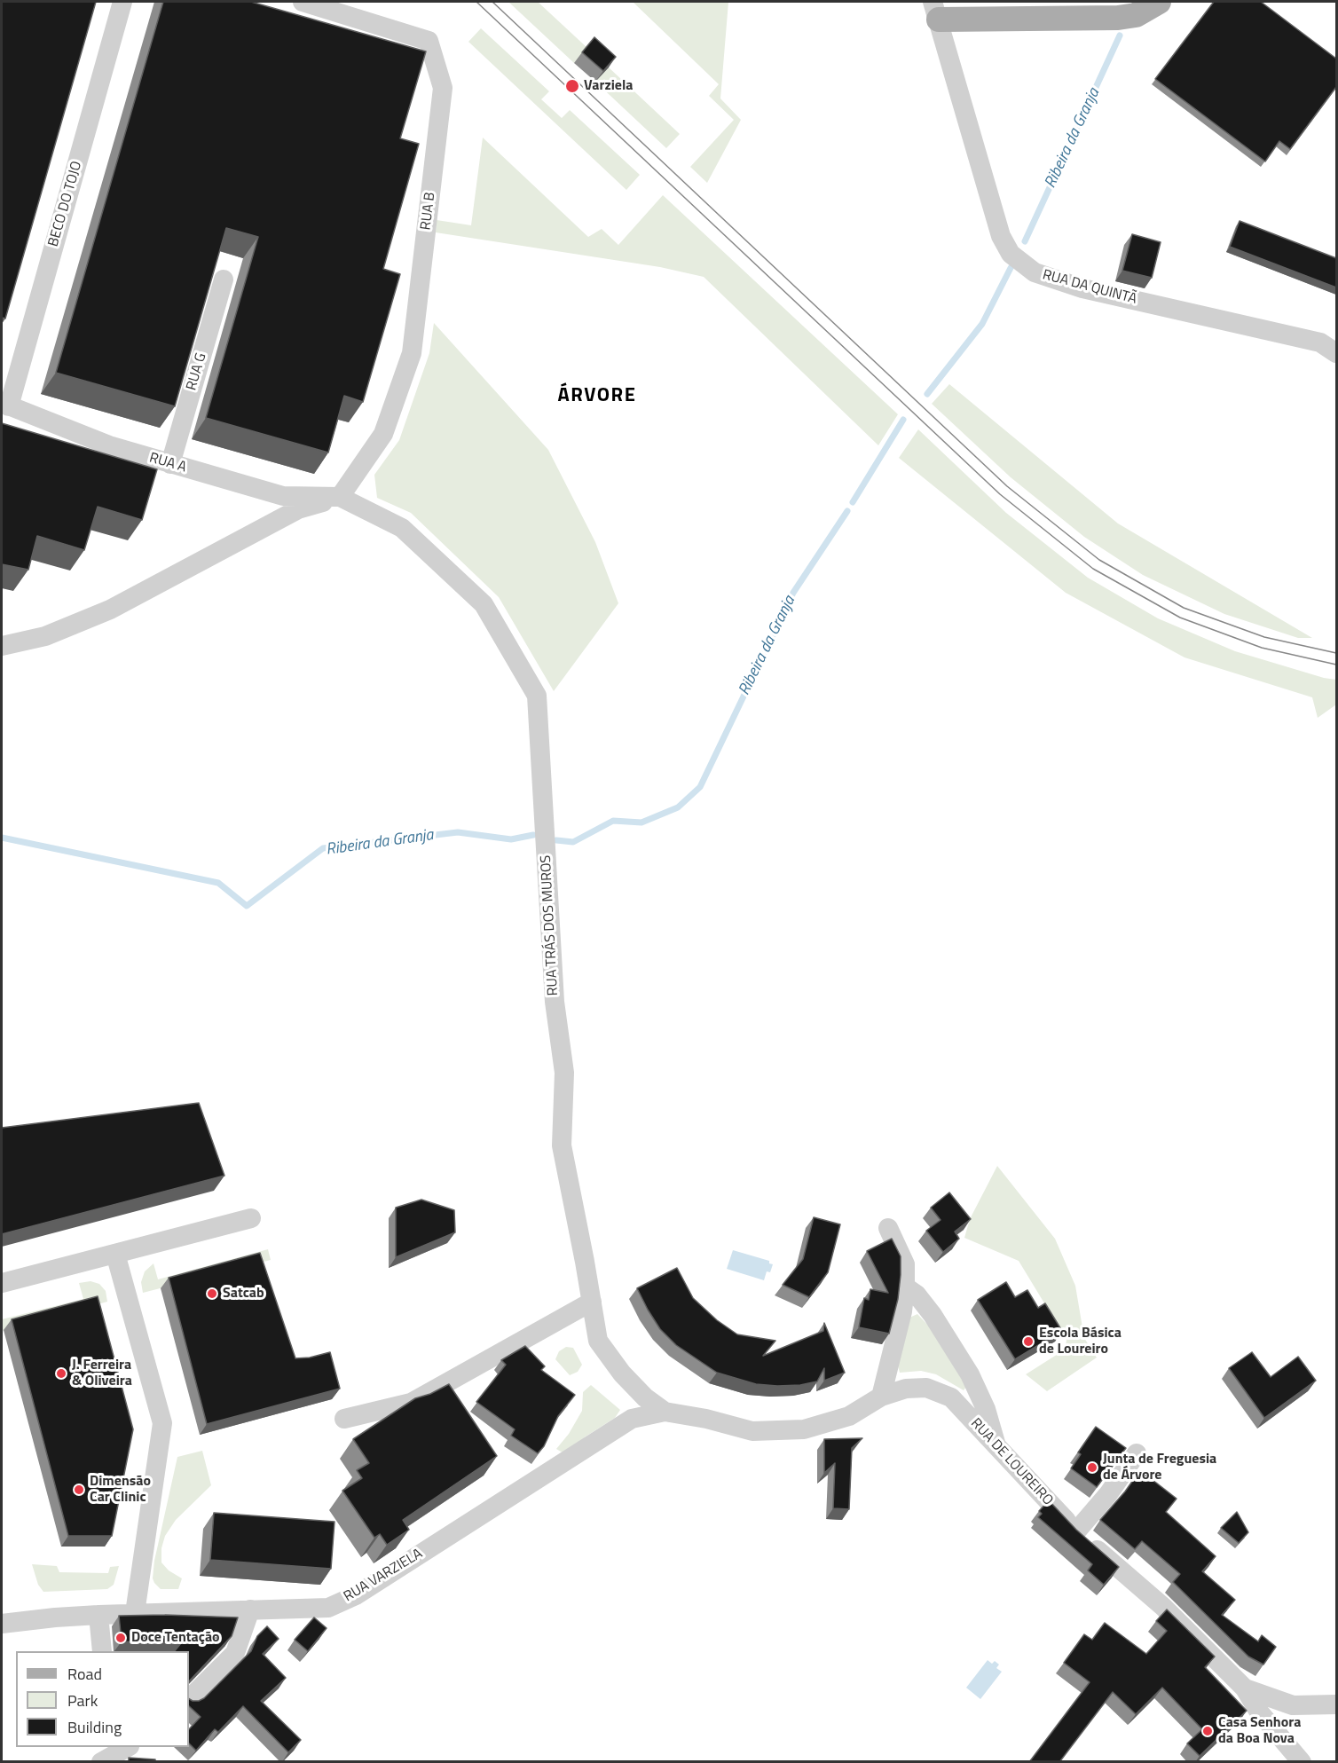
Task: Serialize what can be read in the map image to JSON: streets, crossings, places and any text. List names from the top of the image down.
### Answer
{
  "streets": {
    "street": [
      "BECO DO TOJO",
      "RUA B",
      "RUA DA QUINTÃ",
      "RUA G",
      "RUA A",
      "RUA TRÁS DOS MUROS",
      "RUA DE LOUREIRO",
      "RUA VARZIELA"
    ]
  },
  "crossings": [
    ["BECO DO TOJO", "RUA A"],
    ["RUA B", "RUA A"],
    ["RUA B", "RUA TRÁS DOS MUROS"],
    ["RUA G", "RUA A"],
    ["RUA A", "RUA TRÁS DOS MUROS"],
    ["RUA TRÁS DOS MUROS", "RUA DE LOUREIRO"],
    ["RUA TRÁS DOS MUROS", "RUA VARZIELA"],
    ["RUA DE LOUREIRO", "RUA VARZIELA"]
  ],
  "districts": ["ÁRVORE"],
  "water": ["Ribeira da Granja"],
  "places": [
    "Varziela",
    "Satcab",
    "Escola Básica de Loureiro",
    "J. Ferreira & Oliveira",
    "Junta de Freguesia de Árvore",
    "Dimensão Car Clinic",
    "Doce Tentação",
    "Casa Senhora da Boa Nova"
  ],
  "legend": ["Road", "Park", "Building"]
}
